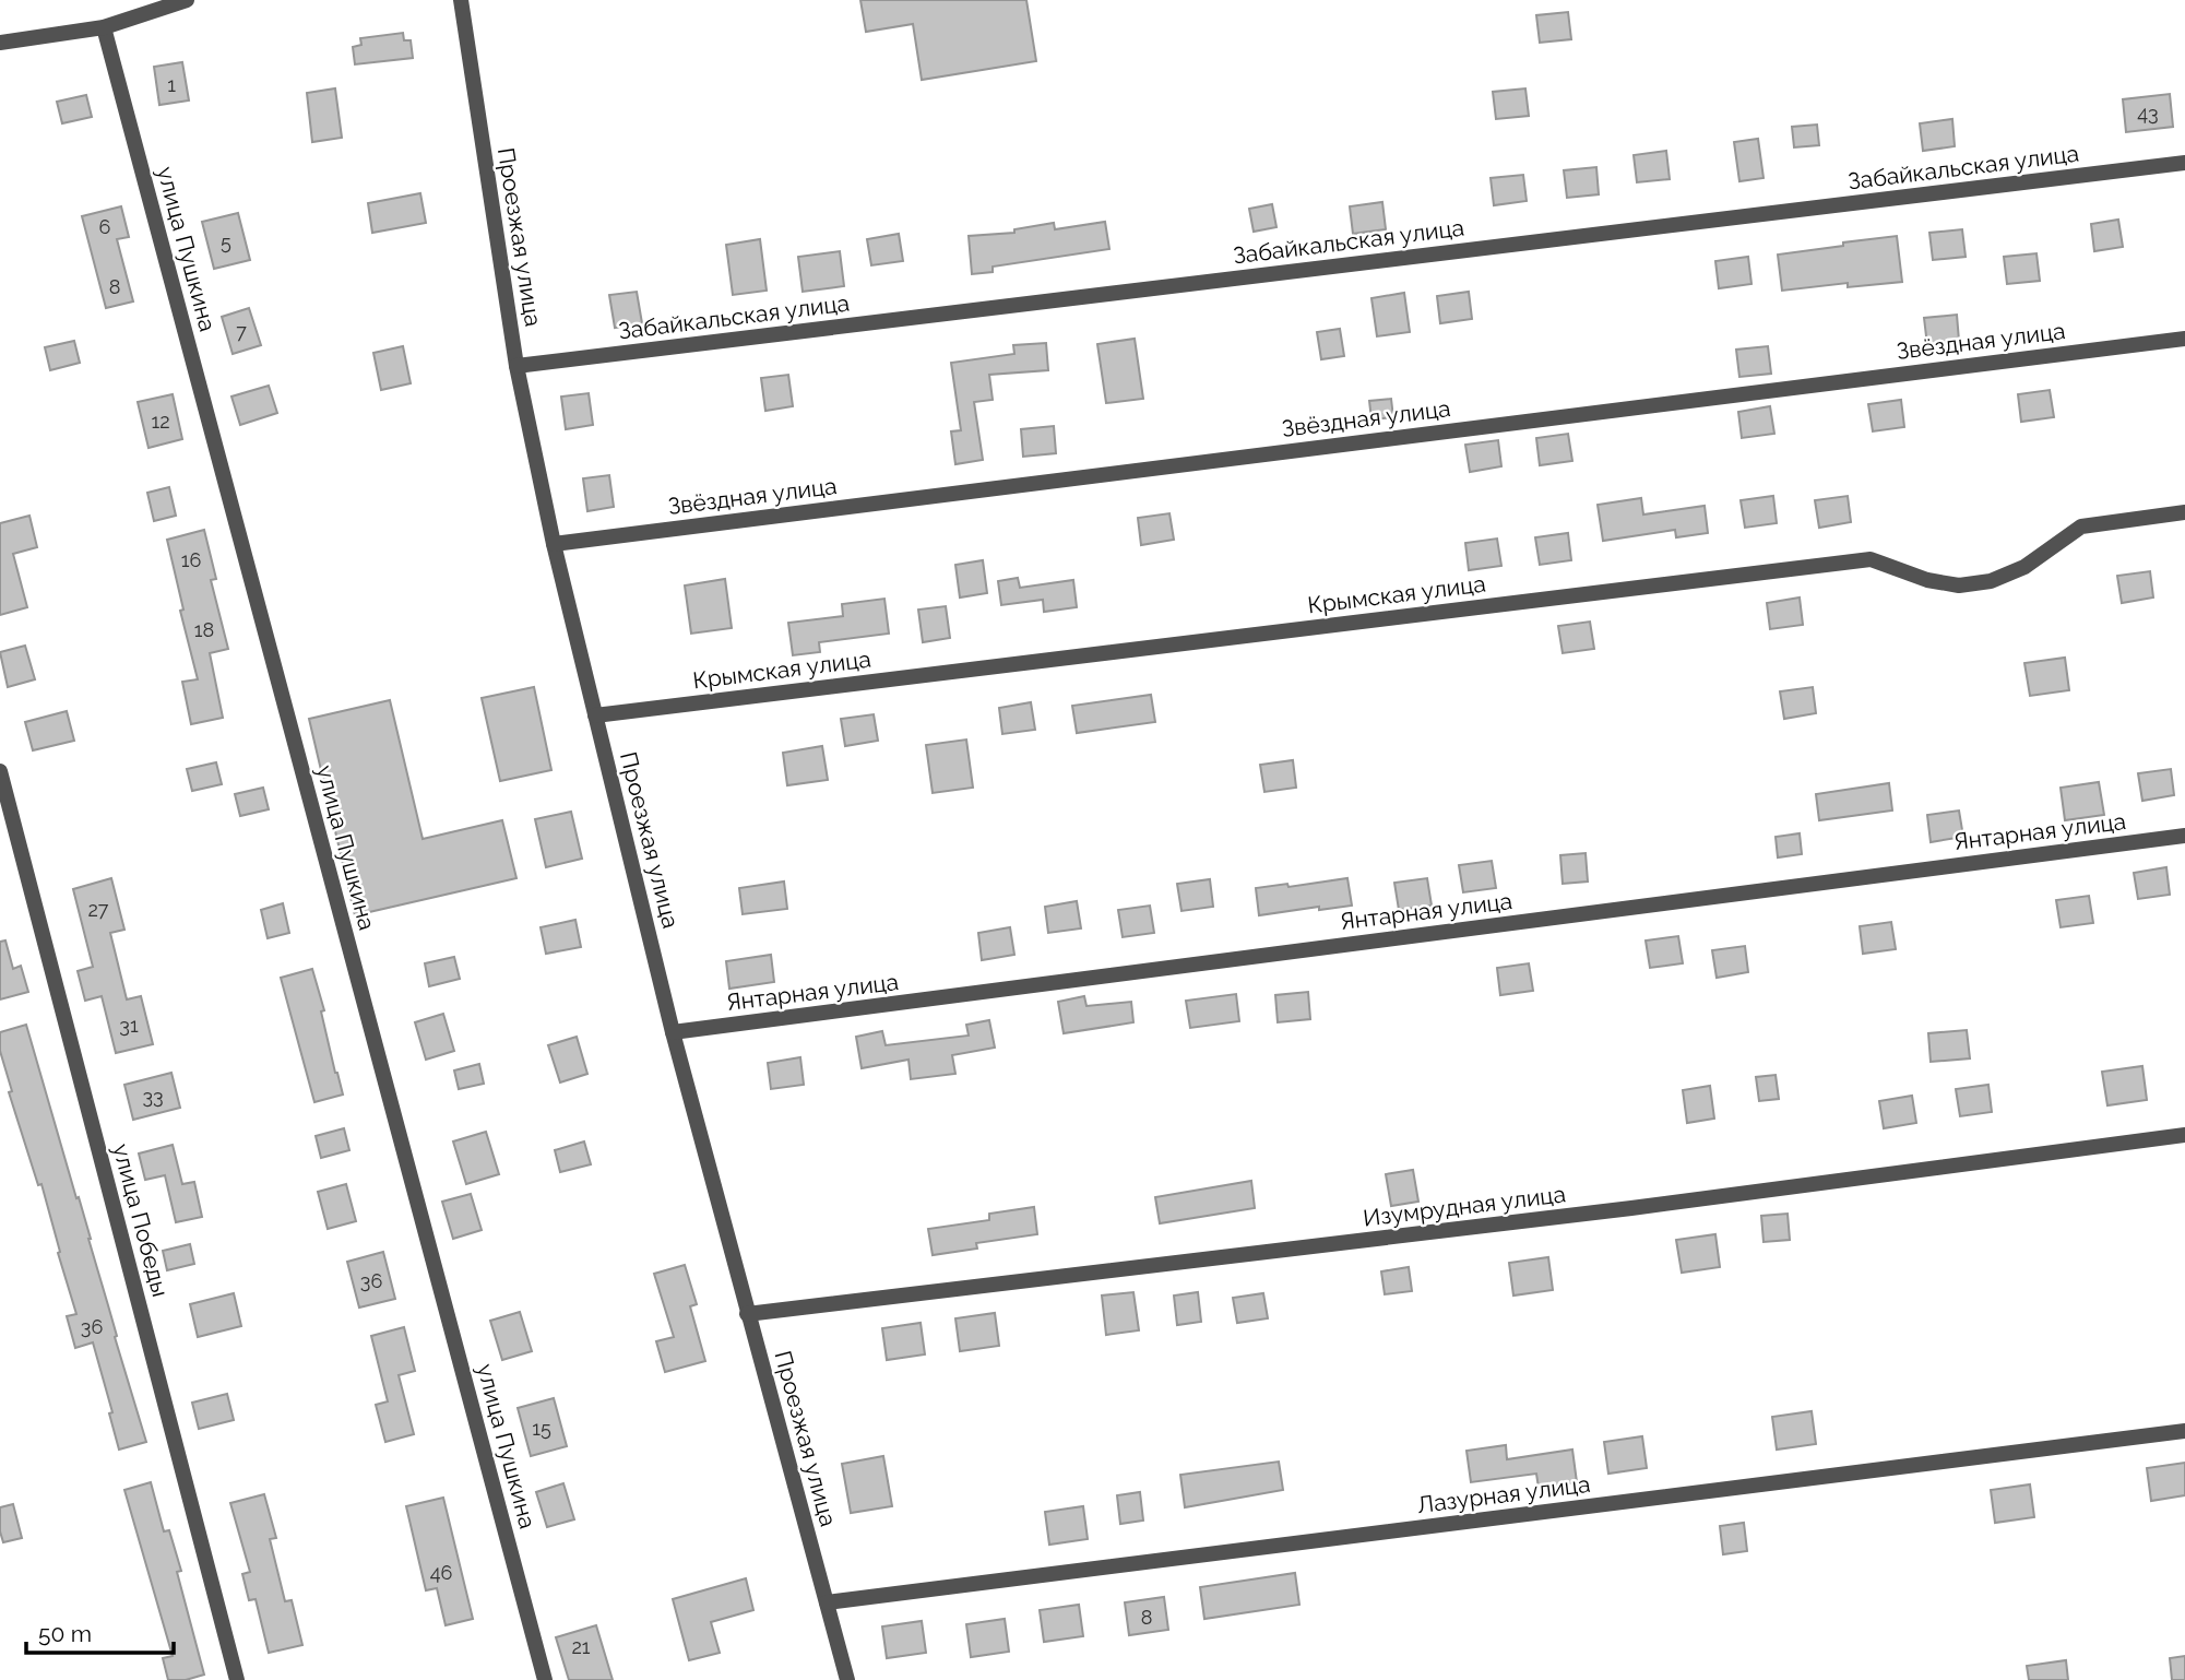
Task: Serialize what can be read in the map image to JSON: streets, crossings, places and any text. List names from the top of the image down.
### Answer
{
  "streets": {
    "street": [
      "Забайкальская улица",
      "Проезжая улица",
      "улица Пушкина",
      "Звёздная улица",
      "Крымская улица",
      "Янтарная улица",
      "Изумрудная улица",
      "улица Победы",
      "Лазурная улица"
    ]
  },
  "crossings": [
    ["Забайкальская улица", "Проезжая улица"],
    ["Проезжая улица", "Звёздная улица"],
    ["Проезжая улица", "Крымская улица"],
    ["Проезжая улица", "Янтарная улица"],
    ["Проезжая улица", "Изумрудная улица"],
    ["Проезжая улица", "Лазурная улица"]
  ],
  "house_numbers": [
    "1",
    "43",
    "6",
    "5",
    "8",
    "7",
    "12",
    "16",
    "18",
    "27",
    "31",
    "33",
    "36",
    "36",
    "15",
    "46",
    "8",
    "21"
  ],
  "scale_bar": "50 m"
}
